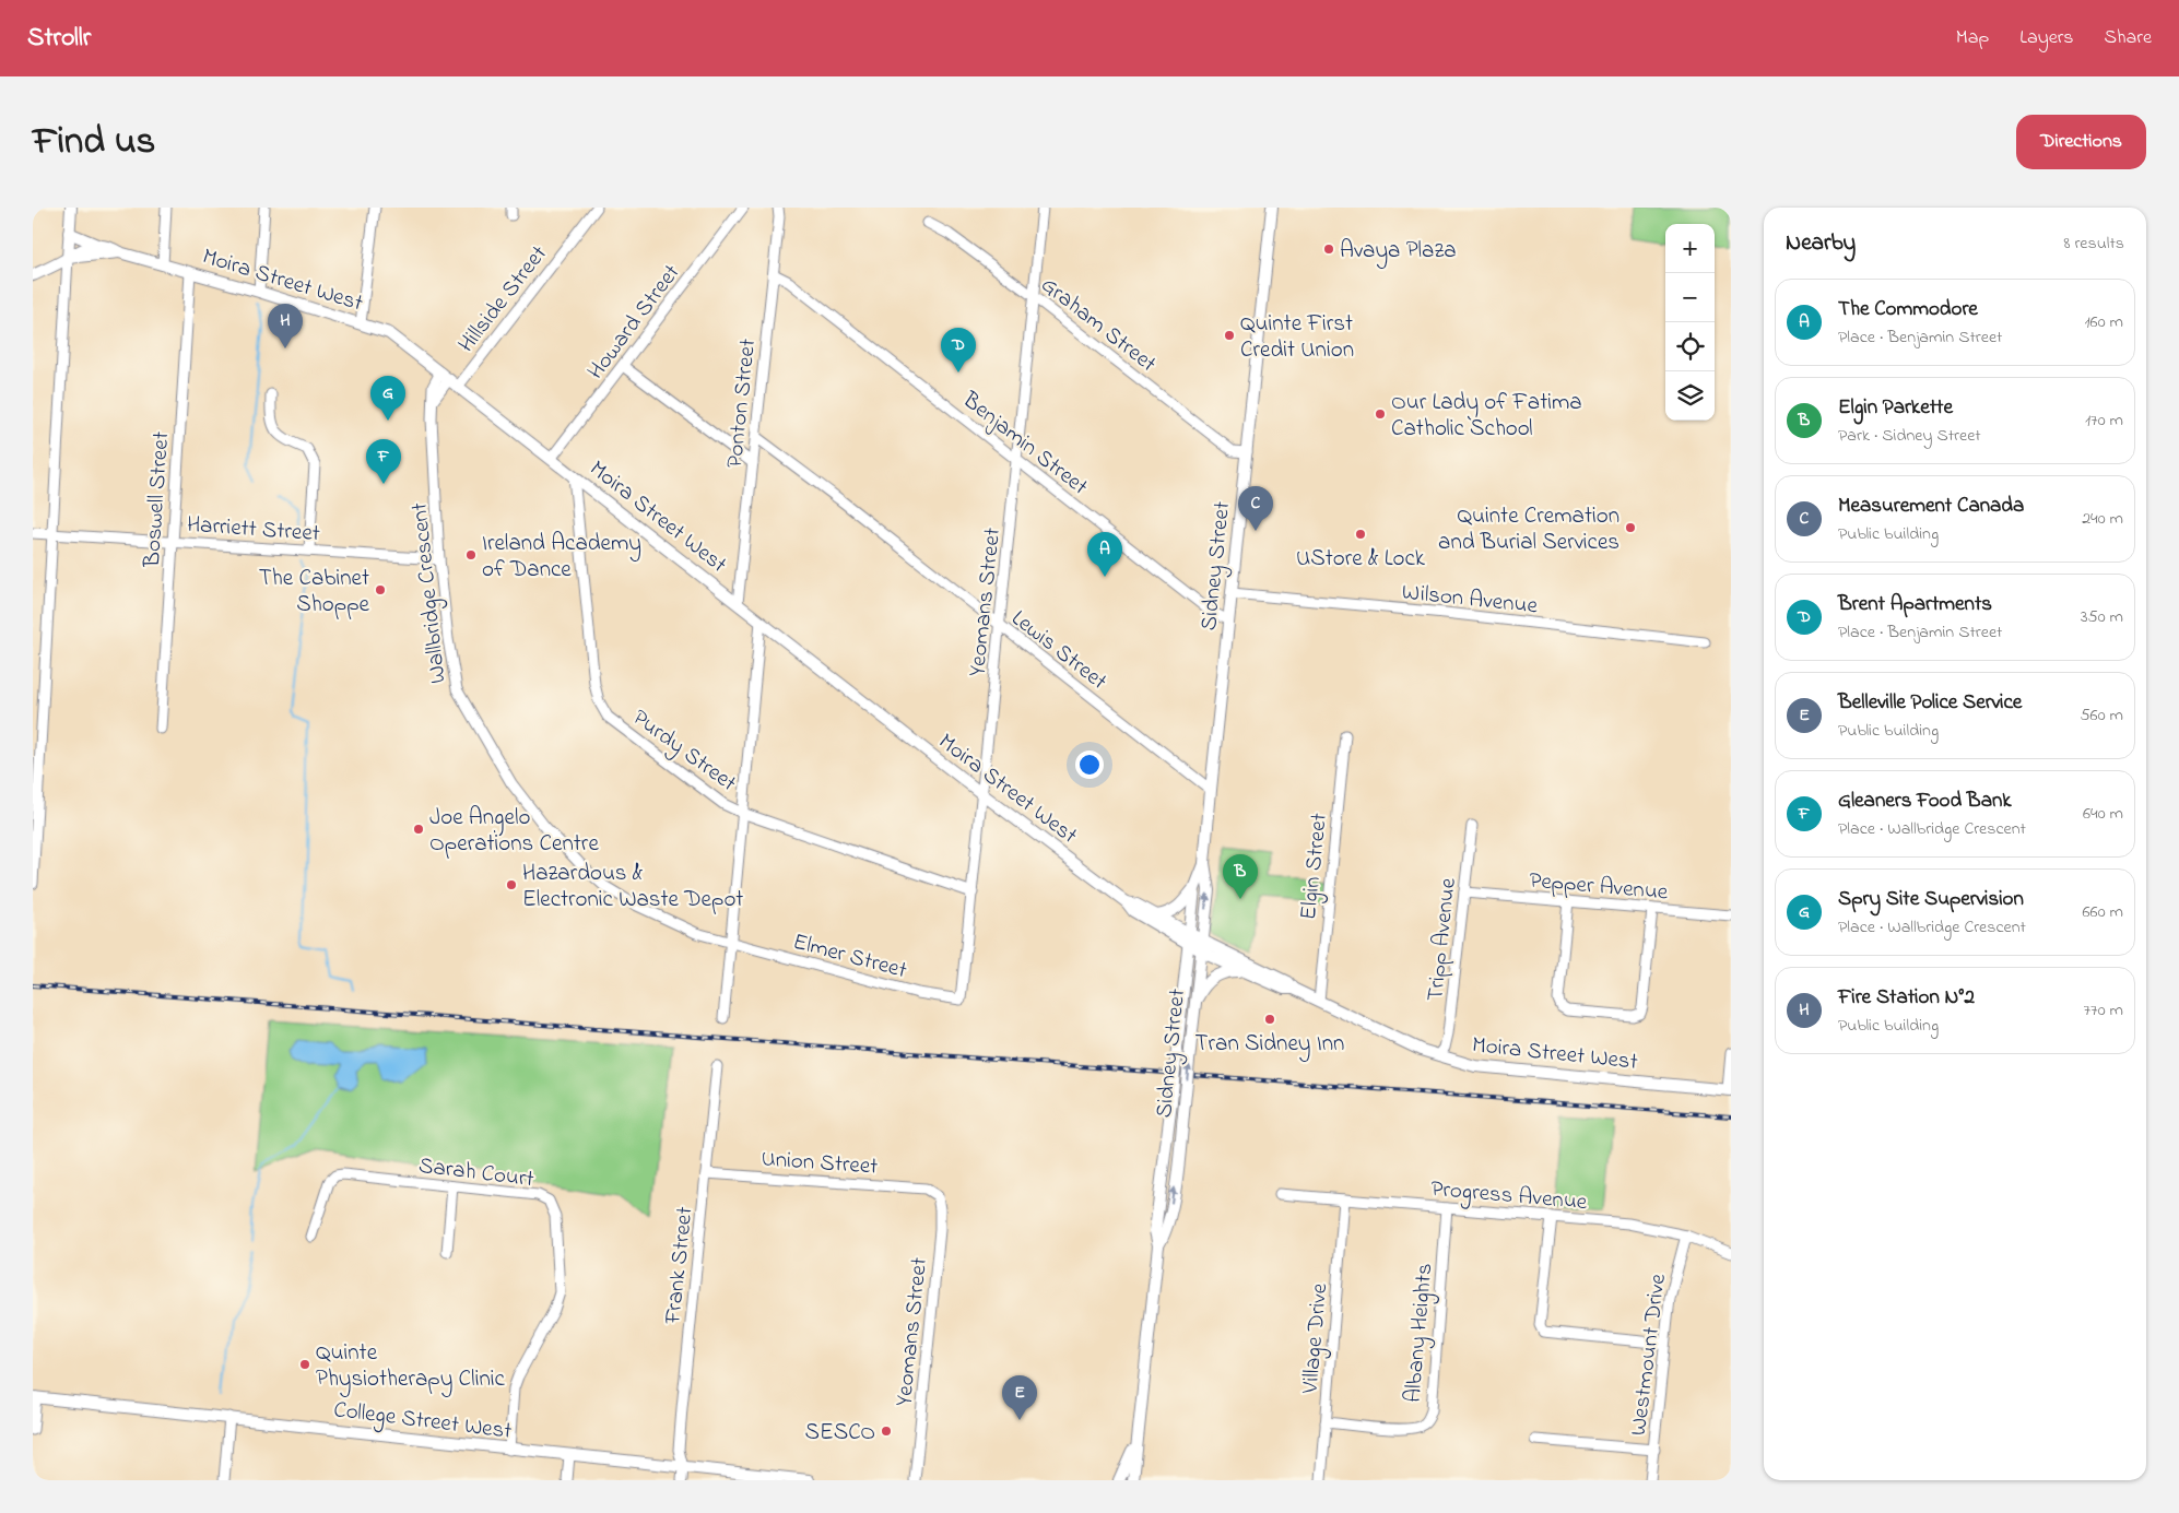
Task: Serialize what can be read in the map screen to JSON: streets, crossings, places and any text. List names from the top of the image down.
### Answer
{
  "streets": {
    "main road": ["Moira Street West", "Sidney Street", "College Street West"],
    "street": [
      "Hillside Street",
      "Howard Street",
      "Graham Street",
      "Ponton Street",
      "Benjamin Street",
      "Boswell Street",
      "Harriett Street",
      "Wallbridge Crescent",
      "Wilson Avenue",
      "Yeomans Street",
      "Lewis Street",
      "Purdy Street",
      "Elgin Street",
      "Pepper Avenue",
      "Tripp Avenue",
      "Elmer Street",
      "Union Street",
      "Sarah Court",
      "Progress Avenue",
      "Frank Street",
      "Albany Heights",
      "Village Drive",
      "Westmount Drive"
    ]
  },
  "crossings": [
    ["Moira Street West", "Hillside Street"],
    ["Moira Street West", "Howard Street"],
    ["Moira Street West", "Ponton Street"],
    ["Moira Street West", "Boswell Street"],
    ["Moira Street West", "Sidney Street"],
    ["Moira Street West", "Wallbridge Crescent"],
    ["Moira Street West", "Yeomans Street"],
    ["Moira Street West", "Purdy Street"],
    ["Moira Street West", "Elgin Street"],
    ["Moira Street West", "Tripp Avenue"],
    ["Hillside Street", "Wallbridge Crescent"],
    ["Graham Street", "Sidney Street"],
    ["Graham Street", "Yeomans Street"],
    ["Ponton Street", "Benjamin Street"],
    ["Ponton Street", "Lewis Street"],
    ["Benjamin Street", "Sidney Street"],
    ["Benjamin Street", "Yeomans Street"],
    ["Boswell Street", "Harriett Street"],
    ["Harriett Street", "Wallbridge Crescent"],
    ["Sidney Street", "Wilson Avenue"],
    ["Sidney Street", "Lewis Street"],
    ["Wallbridge Crescent", "Elmer Street"],
    ["Yeomans Street", "Lewis Street"],
    ["Yeomans Street", "Purdy Street"],
    ["Yeomans Street", "Elmer Street"],
    ["Yeomans Street", "Union Street"],
    ["Pepper Avenue", "Tripp Avenue"],
    ["Union Street", "Frank Street"],
    ["Sarah Court", "College Street West"],
    ["Progress Avenue", "Albany Heights"],
    ["Progress Avenue", "Village Drive"],
    ["Progress Avenue", "Westmount Drive"],
    ["Frank Street", "College Street West"],
    ["Albany Heights", "Village Drive"]
  ],
  "places": [
    "Avaya Plaza",
    "Quinte First Credit Union",
    "Our Lady of Fatima Catholic School",
    "Quinte Cremation and Burial Services",
    "UStore & Lock",
    "Ireland Academy of Dance",
    "The Cabinet Shoppe",
    "Joe Angelo Operations Centre",
    "Hazardous & Electronic Waste Depot",
    "Tran Sidney Inn",
    "Quinte Physiotherapy Clinic",
    "SESCO"
  ],
  "page": {
    "header": "Strollr",
    "nav": ["Map", "Layers", "Share"],
    "title": "Find us",
    "buttons": "Directions",
    "heading": ["Nearby", "8 results"],
    "map_buttons": ["+", "−"],
    "list": [
      {
        "mark": "A",
        "name": "The Commodore",
        "note": "Place · Benjamin Street",
        "value": "160 m"
      },
      {
        "mark": "B",
        "name": "Elgin Parkette",
        "note": "Park · Sidney Street",
        "value": "170 m"
      },
      {
        "mark": "C",
        "name": "Measurement Canada",
        "note": "Public building",
        "value": "240 m"
      },
      {
        "mark": "D",
        "name": "Brent Apartments",
        "note": "Place · Benjamin Street",
        "value": "350 m"
      },
      {
        "mark": "E",
        "name": "Belleville Police Service",
        "note": "Public building",
        "value": "560 m"
      },
      {
        "mark": "F",
        "name": "Gleaners Food Bank",
        "note": "Place · Wallbridge Crescent",
        "value": "640 m"
      },
      {
        "mark": "G",
        "name": "Spry Site Supervision",
        "note": "Place · Wallbridge Crescent",
        "value": "660 m"
      },
      {
        "mark": "H",
        "name": "Fire Station N°2",
        "note": "Public building",
        "value": "770 m"
      }
    ],
    "pins": [
      "H",
      "D",
      "G",
      "F",
      "C",
      "A",
      "B",
      "E"
    ]
  }
}
